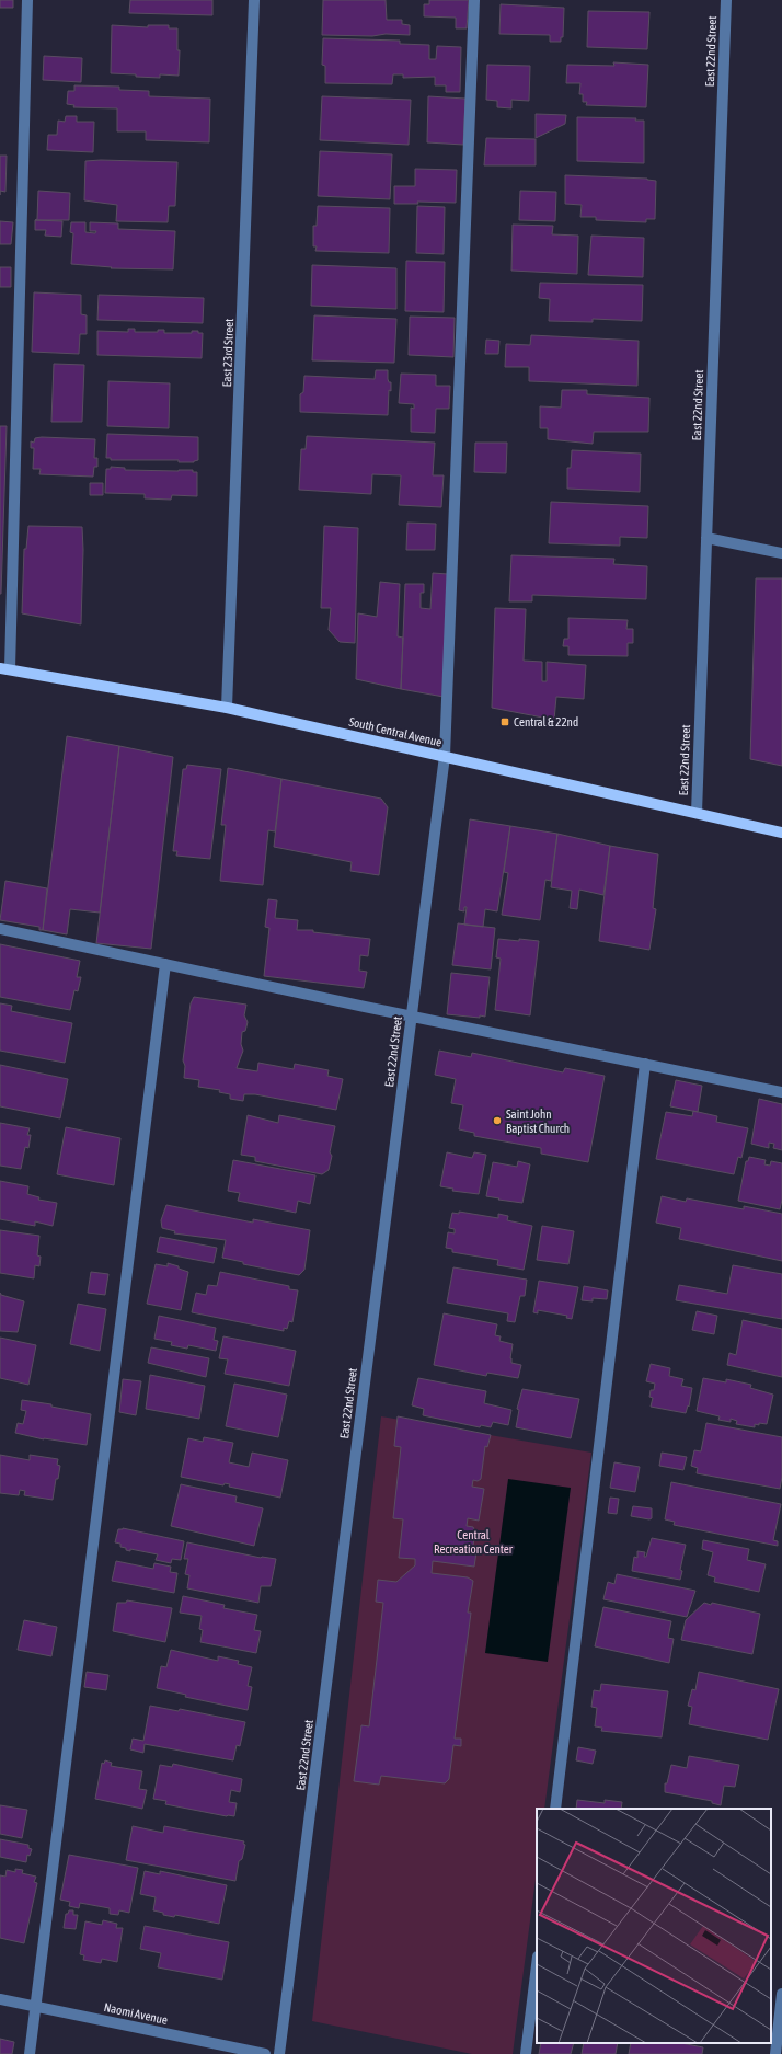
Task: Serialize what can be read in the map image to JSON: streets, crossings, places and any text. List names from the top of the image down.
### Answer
{
  "streets": {
    "main road": ["South Central Avenue"],
    "street": ["East 22nd Street", "East 23rd Street", "Naomi Avenue"]
  },
  "crossings": [
    ["East 22nd Street", "South Central Avenue"],
    ["East 23rd Street", "South Central Avenue"]
  ],
  "parks": ["Central Recreation Center"],
  "places": {
    "transit": ["Central & 22nd"],
    "other": ["Saint John Baptist Church"]
  }
}
